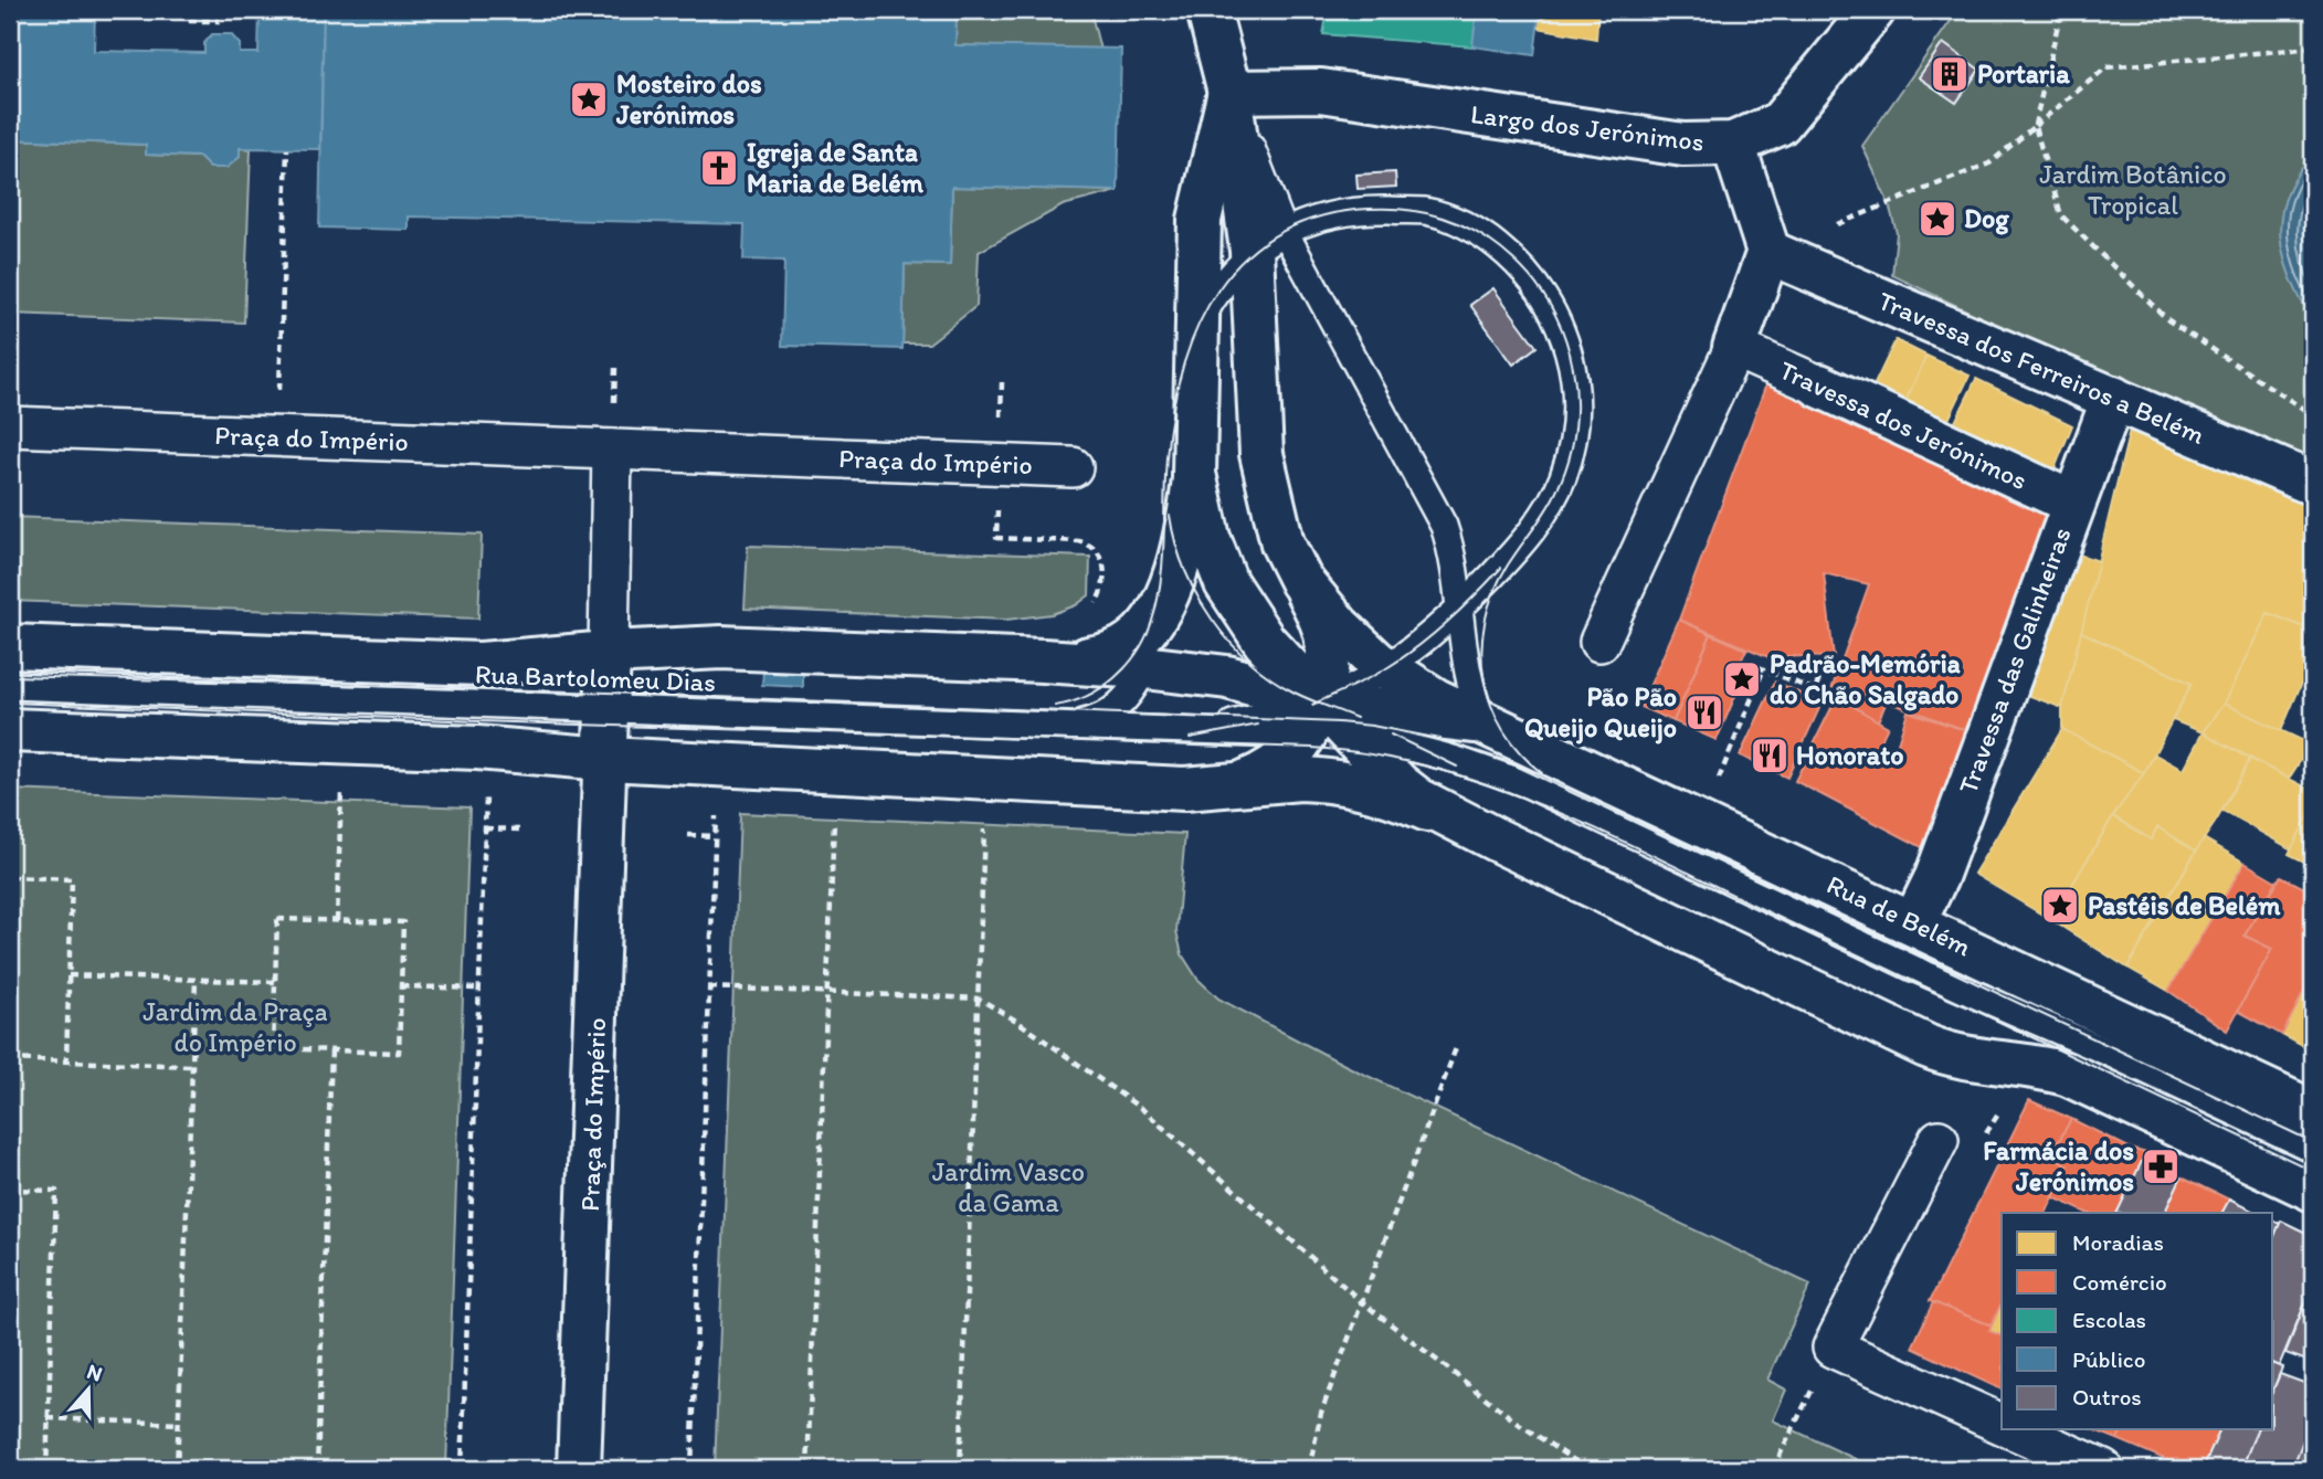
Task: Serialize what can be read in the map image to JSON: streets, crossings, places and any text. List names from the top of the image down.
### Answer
{
  "streets": {
    "street": [
      "Largo dos Jerónimos",
      "Travessa dos Ferreiros a Belém",
      "Travessa dos Jerónimos",
      "Praça do Império",
      "Travessa das Galinheiras",
      "Rua de Belém"
    ],
    "lane": ["Rua Bartolomeu Dias"]
  },
  "crossings": [
    ["Largo dos Jerónimos", "Travessa dos Ferreiros a Belém"],
    ["Travessa dos Ferreiros a Belém", "Travessa das Galinheiras"],
    ["Travessa dos Jerónimos", "Travessa das Galinheiras"],
    ["Praça do Império", "Rua Bartolomeu Dias"],
    ["Travessa das Galinheiras", "Rua de Belém"]
  ],
  "parks": ["Jardim Botânico Tropical", "Jardim da Praça do Império", "Jardim Vasco da Gama"],
  "places": {
    "building": ["Portaria"],
    "place": [
      "Mosteiro dos Jerónimos",
      "Dog",
      "Padrão-Memória do Chão Salgado",
      "Pastéis de Belém"
    ],
    "church": ["Igreja de Santa Maria de Belém"],
    "restaurant": ["Pão Pão Queijo Queijo", "Honorato"],
    "pharmacy": ["Farmácia dos Jerónimos"]
  },
  "legend": [
    "Moradias",
    "Comércio",
    "Escolas",
    "Público",
    "Outros"
  ],
  "north": "top"
}
